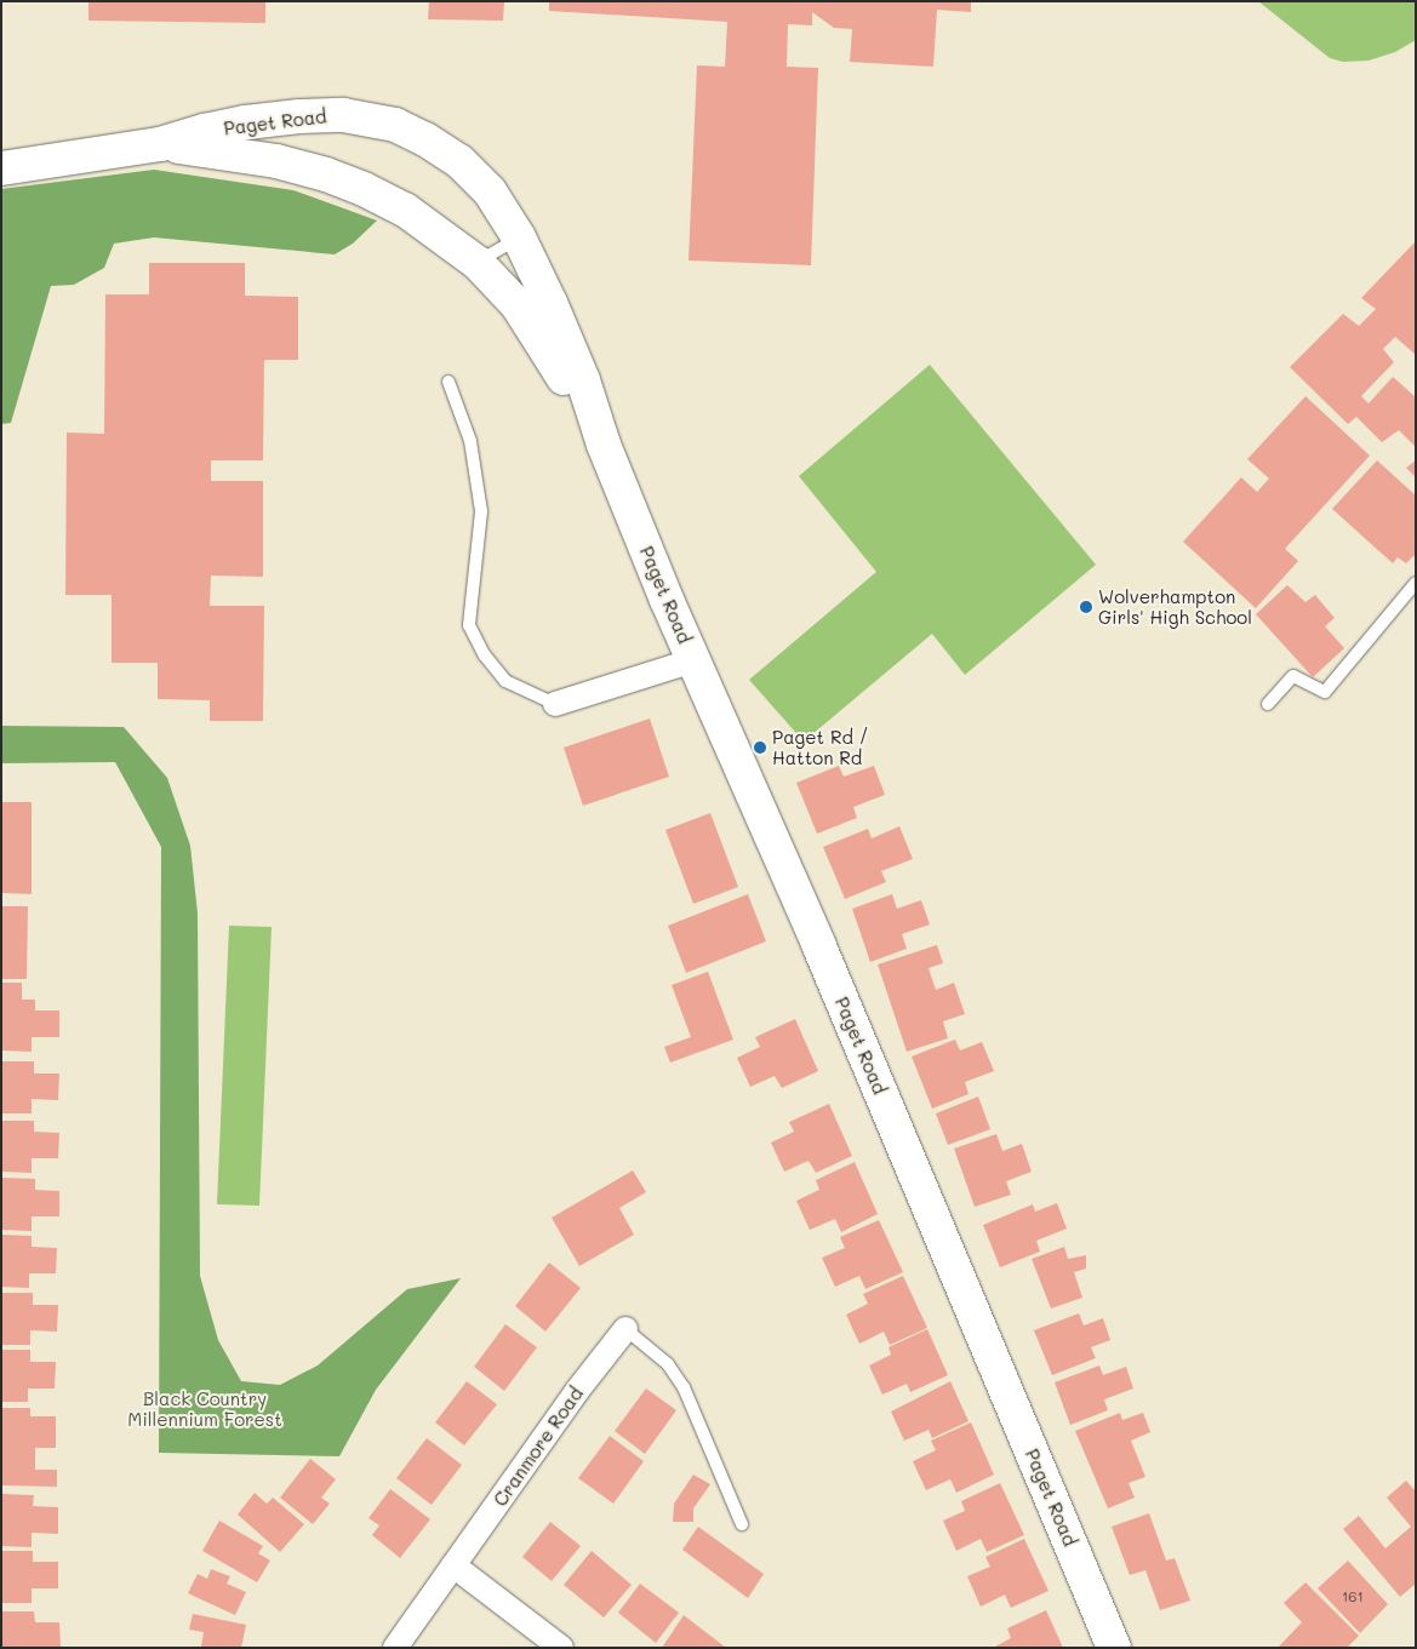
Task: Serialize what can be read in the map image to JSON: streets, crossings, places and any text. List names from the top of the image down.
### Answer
{
  "streets": {
    "street": ["Paget Road", "Cranmore Road"]
  },
  "parks": ["Black Country Millennium Forest"],
  "places": ["Wolverhampton Girls' High School", "Paget Rd / Hatton Rd"],
  "house_numbers": ["161"]
}
